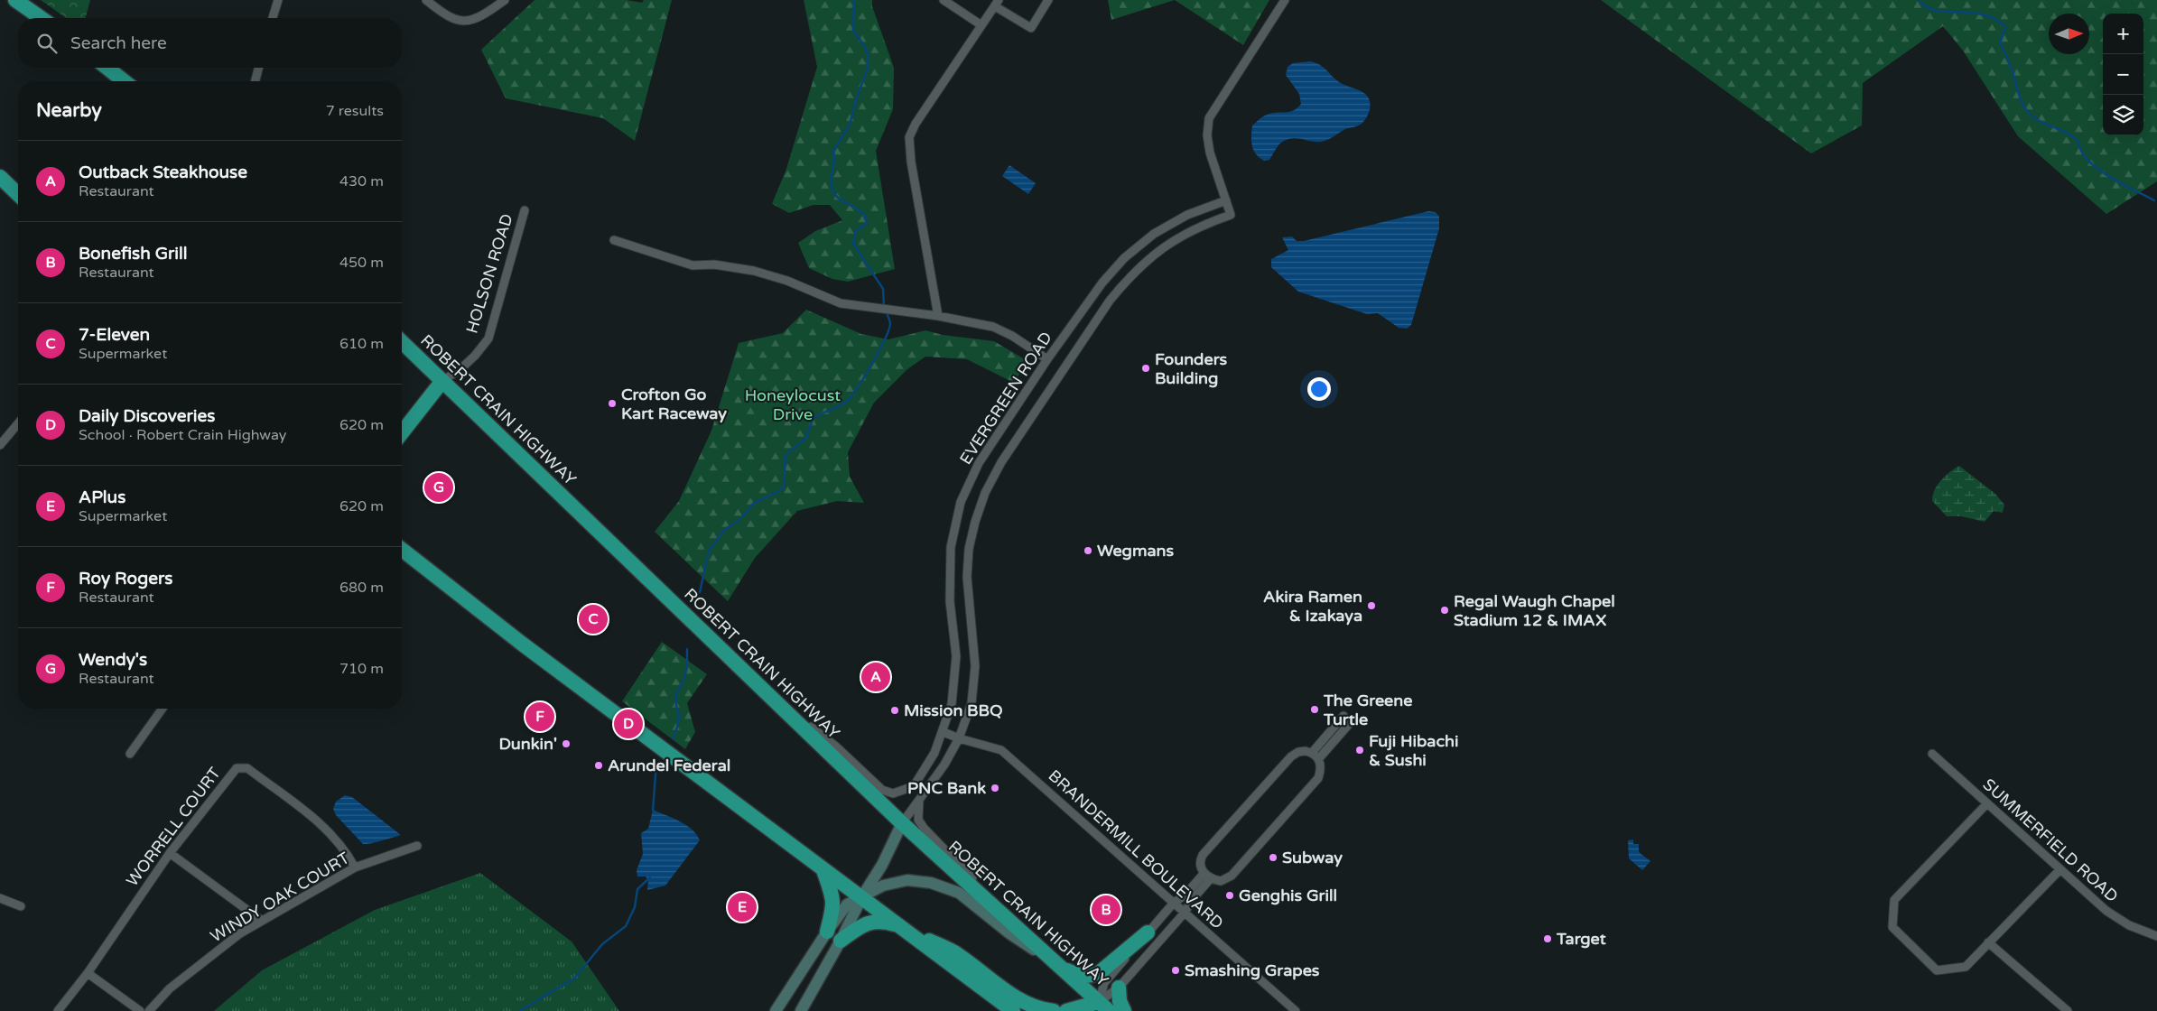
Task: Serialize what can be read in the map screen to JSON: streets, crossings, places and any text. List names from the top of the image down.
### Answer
{
  "streets": {
    "highway": ["ROBERT CRAIN HIGHWAY"],
    "street": [
      "HOLSON ROAD",
      "EVERGREEN ROAD",
      "WORRELL COURT",
      "SUMMERFIELD ROAD",
      "BRANDERMILL BOULEVARD",
      "WINDY OAK COURT"
    ]
  },
  "crossings": [
    ["HOLSON ROAD", "ROBERT CRAIN HIGHWAY"],
    ["EVERGREEN ROAD", "ROBERT CRAIN HIGHWAY"],
    ["EVERGREEN ROAD", "BRANDERMILL BOULEVARD"],
    ["WORRELL COURT", "WINDY OAK COURT"]
  ],
  "parks": ["Honeylocust Drive"],
  "places": [
    "Founders Building",
    "Crofton Go Kart Raceway",
    "Wegmans",
    "Akira Ramen & Izakaya",
    "Regal Waugh Chapel Stadium 12 & IMAX",
    "The Greene Turtle",
    "Mission BBQ",
    "Dunkin'",
    "Fuji Hibachi & Sushi",
    "Arundel Federal",
    "PNC Bank",
    "Subway",
    "Genghis Grill",
    "Target",
    "Smashing Grapes"
  ],
  "north": "right",
  "page": {
    "map_buttons": ["+", "−"],
    "search": "Search here",
    "heading": ["Nearby", "7 results"],
    "list": [
      {
        "mark": "A",
        "name": "Outback Steakhouse",
        "note": "Restaurant",
        "value": "430 m"
      },
      {
        "mark": "B",
        "name": "Bonefish Grill",
        "note": "Restaurant",
        "value": "450 m"
      },
      {
        "mark": "C",
        "name": "7-Eleven",
        "note": "Supermarket",
        "value": "610 m"
      },
      {
        "mark": "D",
        "name": "Daily Discoveries",
        "note": "School · Robert Crain Highway",
        "value": "620 m"
      },
      {
        "mark": "E",
        "name": "APlus",
        "note": "Supermarket",
        "value": "620 m"
      },
      {
        "mark": "F",
        "name": "Roy Rogers",
        "note": "Restaurant",
        "value": "680 m"
      },
      {
        "mark": "G",
        "name": "Wendy's",
        "note": "Restaurant",
        "value": "710 m"
      }
    ],
    "pins": [
      "G",
      "C",
      "A",
      "F",
      "D",
      "E",
      "B"
    ]
  }
}
